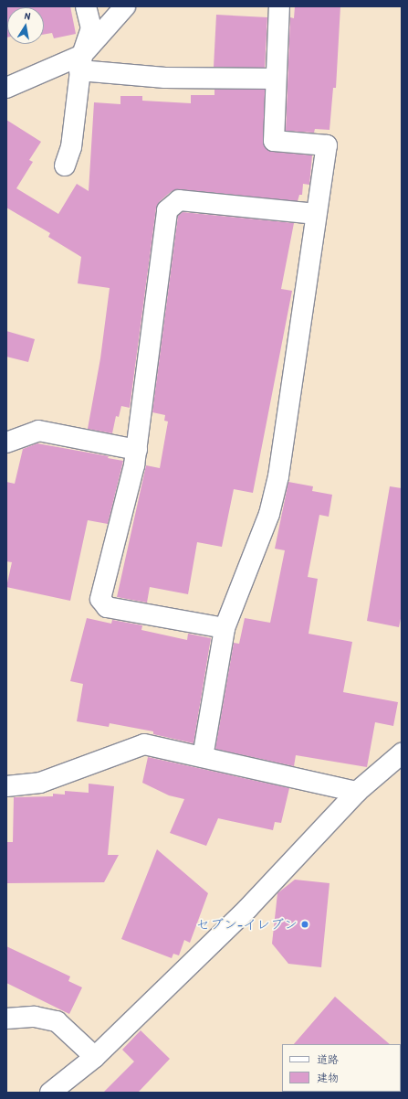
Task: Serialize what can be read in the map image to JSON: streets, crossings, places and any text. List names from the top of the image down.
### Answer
{
  "places": ["セブン-イレブン"],
  "legend": ["道路", "建物"],
  "north": "top"
}
